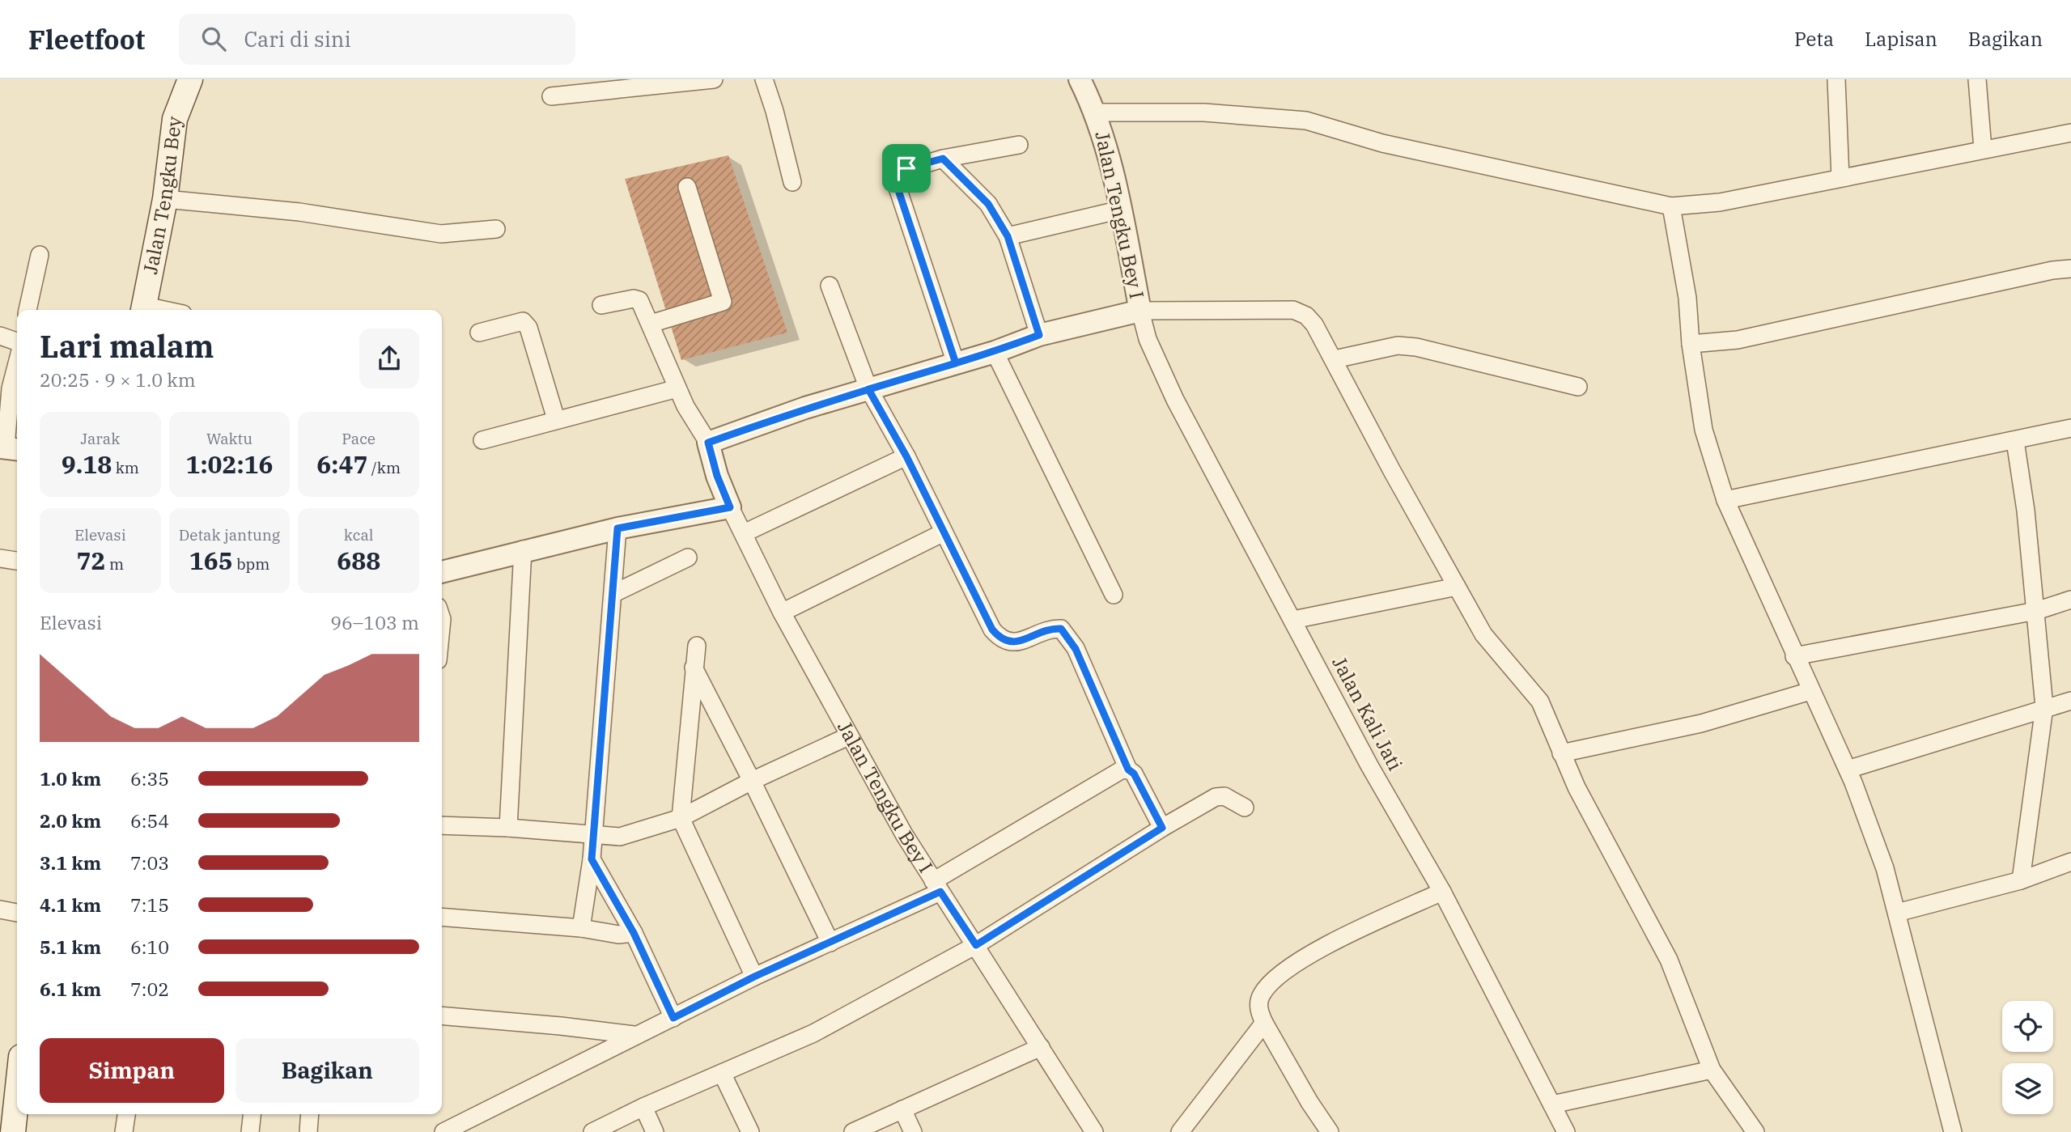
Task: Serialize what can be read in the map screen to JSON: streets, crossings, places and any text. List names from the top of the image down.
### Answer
{
  "streets": {
    "main road": ["Jalan Tengku Bey"],
    "street": ["Jalan Tengku Bey I", "Jalan Kali Jati"]
  },
  "crossings": [
    ["Jalan Tengku Bey I", "Jalan Kali Jati"]
  ],
  "page": {
    "header": "Fleetfoot",
    "search": "Cari di sini",
    "nav": ["Peta", "Lapisan", "Bagikan"],
    "heading": ["Lari malam", "20:25 · 9 × 1.0 km"],
    "stats": [
      ["Jarak", "9.18 km"],
      ["Waktu", "1:02:16"],
      ["Pace", "6:47 /km"],
      ["Elevasi", "72 m"],
      ["Detak jantung", "165 bpm"],
      ["kcal", "688"]
    ],
    "chart": ["Elevasi", "96–103 m"],
    "list": [
      {
        "name": "1.0 km",
        "note": "6:35"
      },
      {
        "name": "2.0 km",
        "note": "6:54"
      },
      {
        "name": "3.1 km",
        "note": "7:03"
      },
      {
        "name": "4.1 km",
        "note": "7:15"
      },
      {
        "name": "5.1 km",
        "note": "6:10"
      },
      {
        "name": "6.1 km",
        "note": "7:02"
      }
    ],
    "buttons": ["Simpan", "Bagikan"]
  }
}
